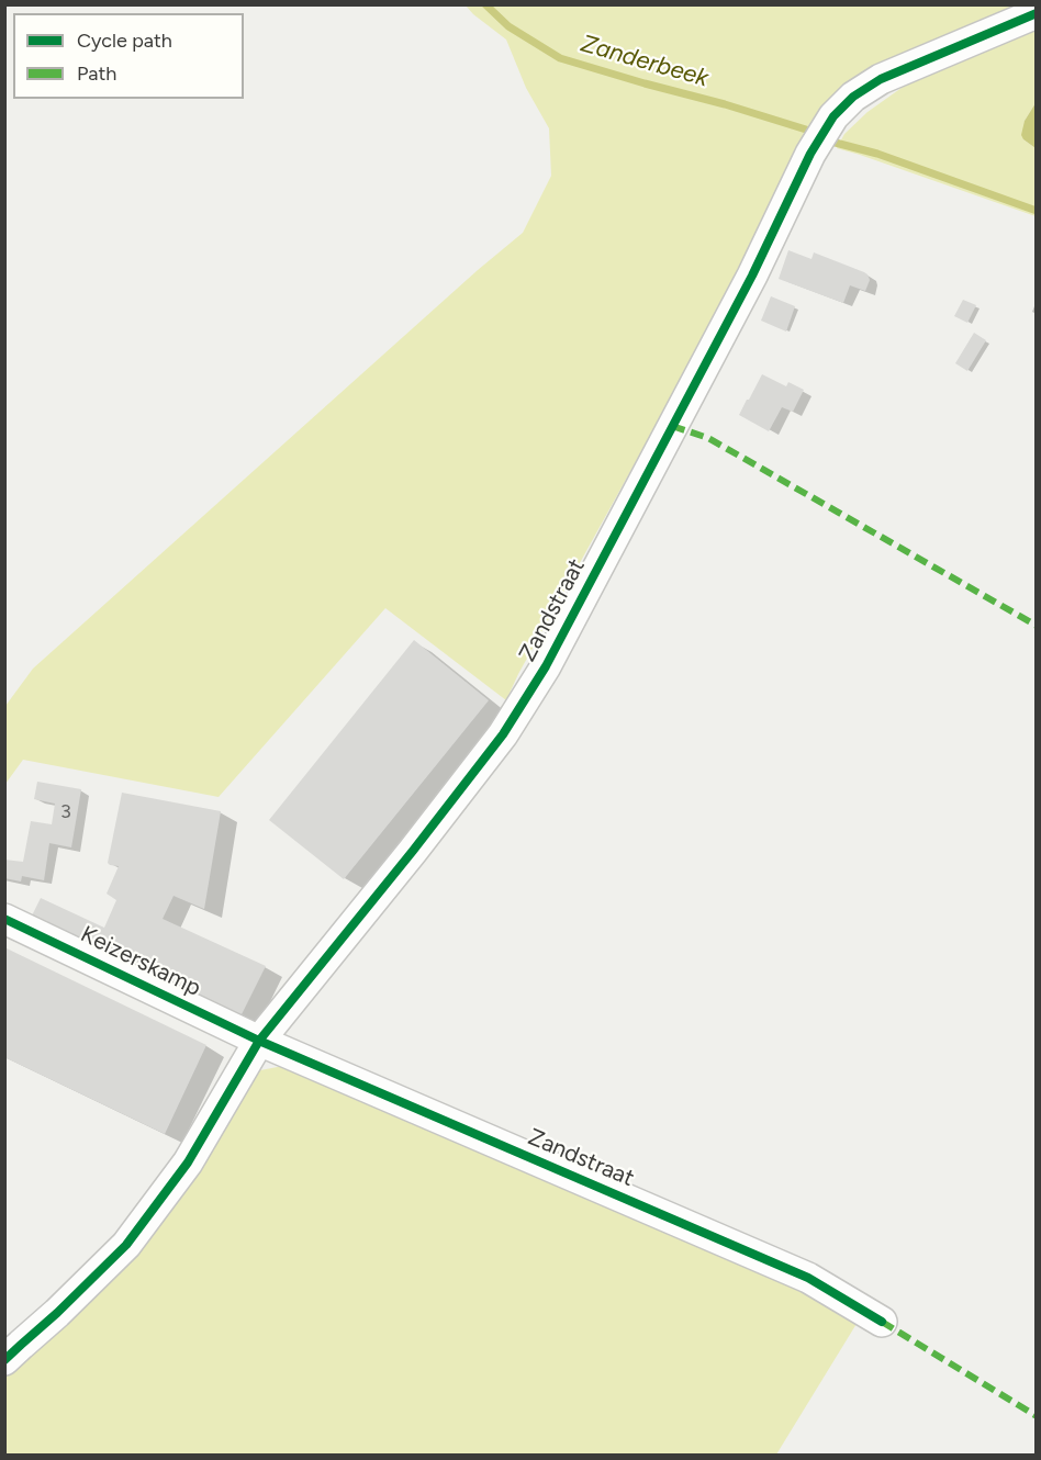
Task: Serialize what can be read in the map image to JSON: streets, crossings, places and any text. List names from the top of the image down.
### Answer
{
  "streets": {
    "street": ["Zandstraat", "Keizerskamp"]
  },
  "crossings": [
    ["Zandstraat", "Keizerskamp"]
  ],
  "water": ["Zanderbeek"],
  "house_numbers": ["3"],
  "legend": ["Cycle path", "Path"]
}
